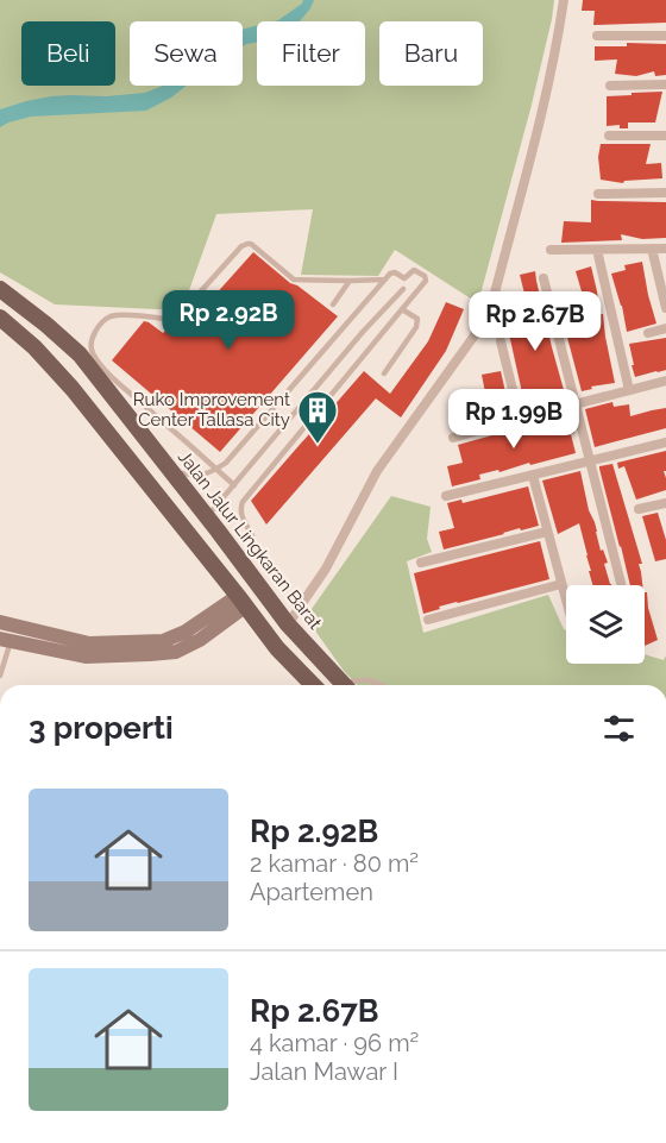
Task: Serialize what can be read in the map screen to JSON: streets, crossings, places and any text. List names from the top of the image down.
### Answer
{
  "streets": {
    "main road": ["Jalan Jalur Lingkaran Barat"]
  },
  "places": {
    "building": ["Ruko Improvement Center Tallasa City"]
  },
  "page": {
    "chip": [
      "Beli",
      "Sewa",
      "Filter",
      "Baru"
    ],
    "price": ["Rp 2.92B", "Rp 2.67B", "Rp 1.99B"],
    "heading": "3 properti",
    "list": [
      {
        "name": "Rp 2.92B",
        "note": "2 kamar · 80 m² · Apartemen"
      },
      {
        "name": "Rp 2.67B",
        "note": "4 kamar · 96 m² · Jalan Mawar I"
      }
    ]
  }
}
